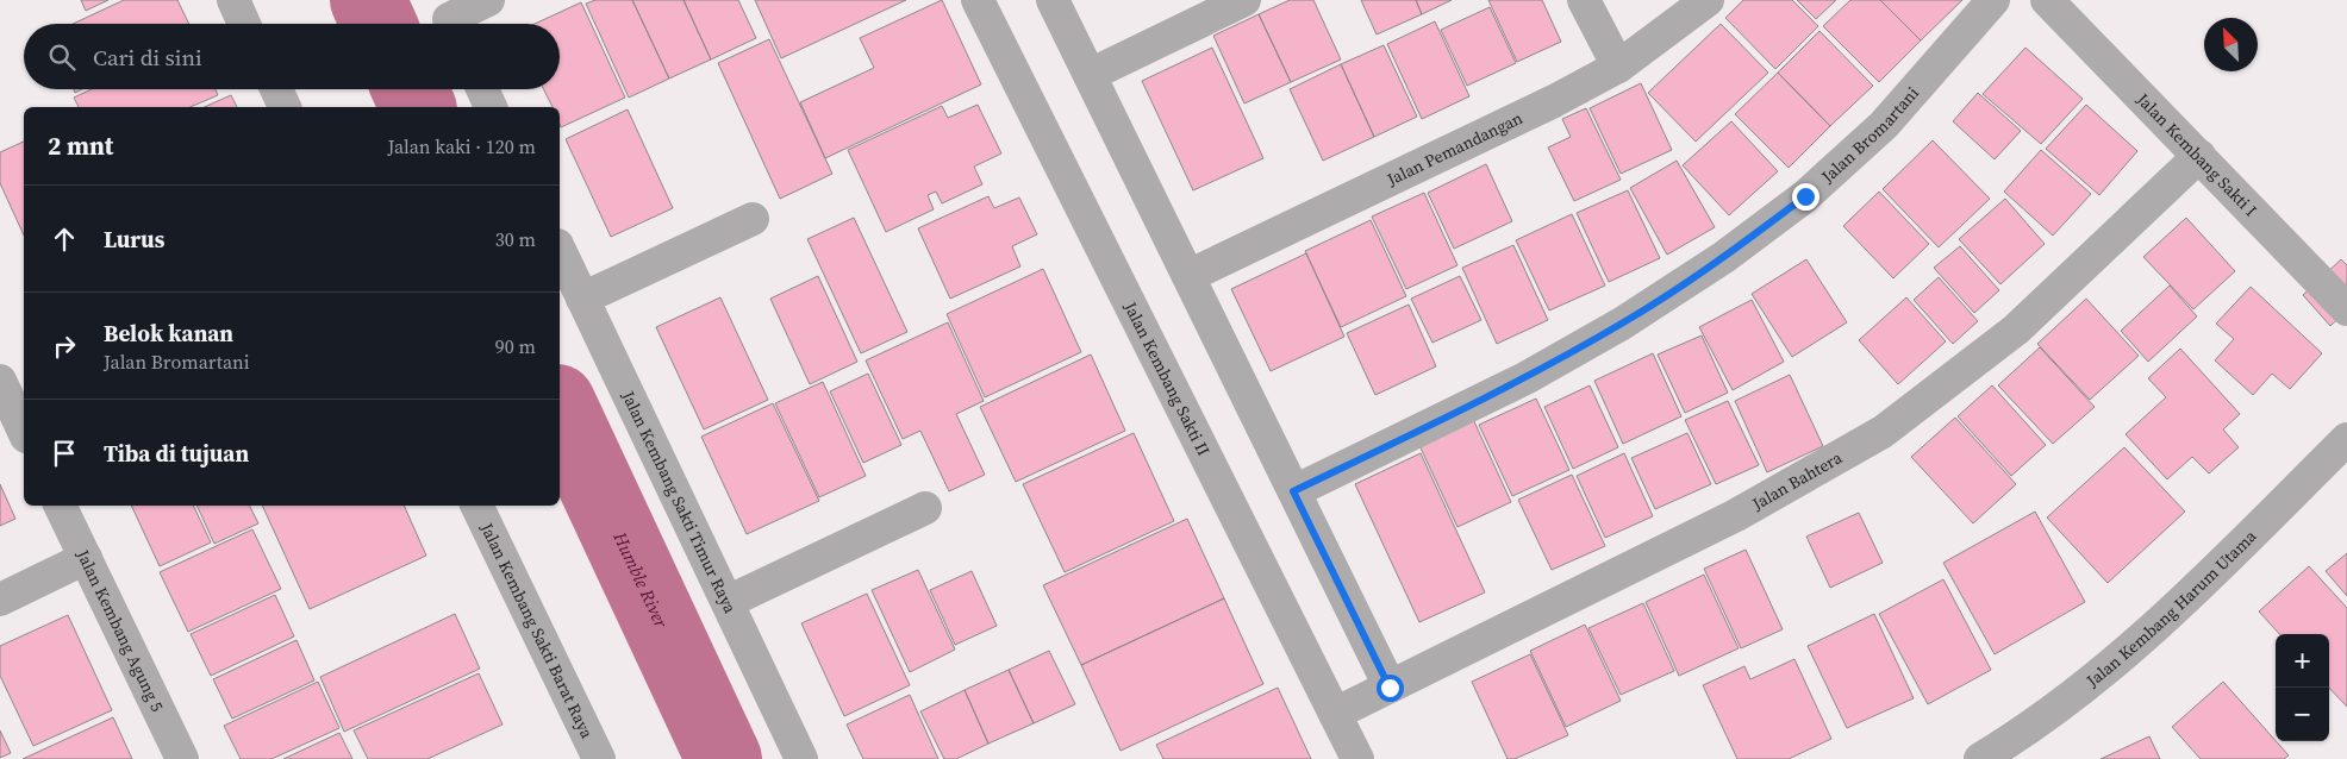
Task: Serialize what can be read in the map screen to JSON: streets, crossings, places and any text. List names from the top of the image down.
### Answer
{
  "streets": {
    "street": [
      "Jalan Bromartani",
      "Jalan Pemandangan",
      "Jalan Kembang Sakti I",
      "Jalan Kembang Sakti II",
      "Jalan Bahtera",
      "Jalan Kembang Sakti Timur Raya",
      "Jalan Kembang Harum Utama",
      "Jalan Kembang Agung 5",
      "Jalan Kembang Sakti Barat Raya"
    ]
  },
  "crossings": [
    ["Jalan Kembang Sakti I", "Jalan Bahtera"],
    ["Jalan Kembang Sakti II", "Jalan Bahtera"]
  ],
  "water": ["Humble River"],
  "north": "top left",
  "page": {
    "search": "Cari di sini",
    "heading": ["2 mnt", "Jalan kaki · 120 m"],
    "list": [
      ["Lurus", "30 m"],
      ["Belok kanan", "Jalan Bromartani", "90 m"],
      "Tiba di tujuan"
    ],
    "map_buttons": ["+", "−"]
  }
}
